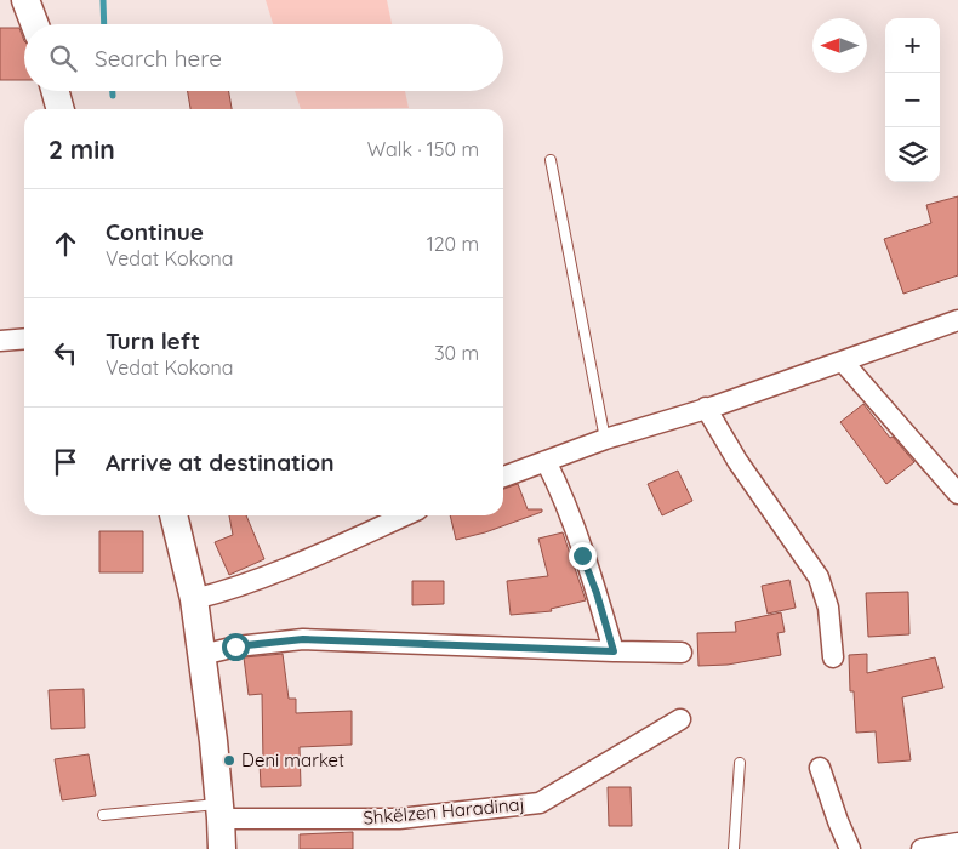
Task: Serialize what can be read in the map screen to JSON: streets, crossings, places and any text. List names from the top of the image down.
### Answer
{
  "streets": {
    "street": ["Shkëlzen Haradinaj"]
  },
  "places": ["Deni market"],
  "north": "left",
  "page": {
    "map_buttons": ["+", "−"],
    "search": "Search here",
    "heading": ["2 min", "Walk · 150 m"],
    "list": [
      ["Continue", "Vedat Kokona", "120 m"],
      ["Turn left", "Vedat Kokona", "30 m"],
      "Arrive at destination"
    ]
  }
}
